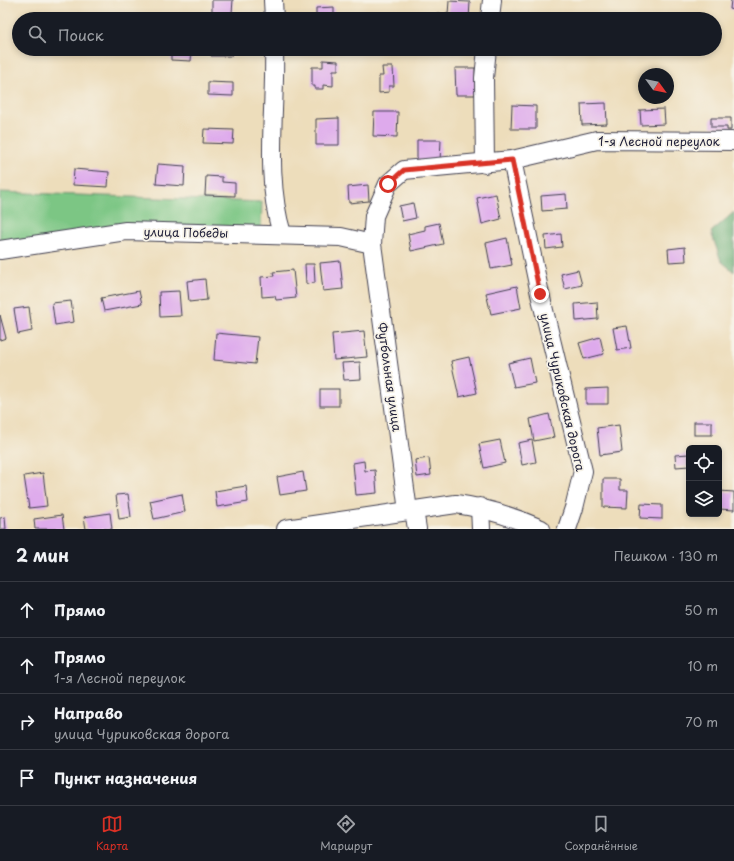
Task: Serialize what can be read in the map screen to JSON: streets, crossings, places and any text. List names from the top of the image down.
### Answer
{
  "streets": {
    "street": [
      "1-я Лесной переулок",
      "улица Победы",
      "Футбольная улица",
      "улица Чуриковская дорога"
    ]
  },
  "crossings": [
    ["1-я Лесной переулок", "Футбольная улица"],
    ["1-я Лесной переулок", "улица Чуриковская дорога"],
    ["улица Победы", "Футбольная улица"]
  ],
  "north": "bottom right",
  "page": {
    "search": "Поиск",
    "heading": ["2 мин", "Пешком · 130 m"],
    "list": [
      ["Прямо", "50 m"],
      ["Прямо", "1-я Лесной переулок", "10 m"],
      ["Направо", "улица Чуриковская дорога", "70 m"],
      "Пункт назначения"
    ],
    "nav": ["Карта", "Маршрут", "Сохранённые"]
  }
}
